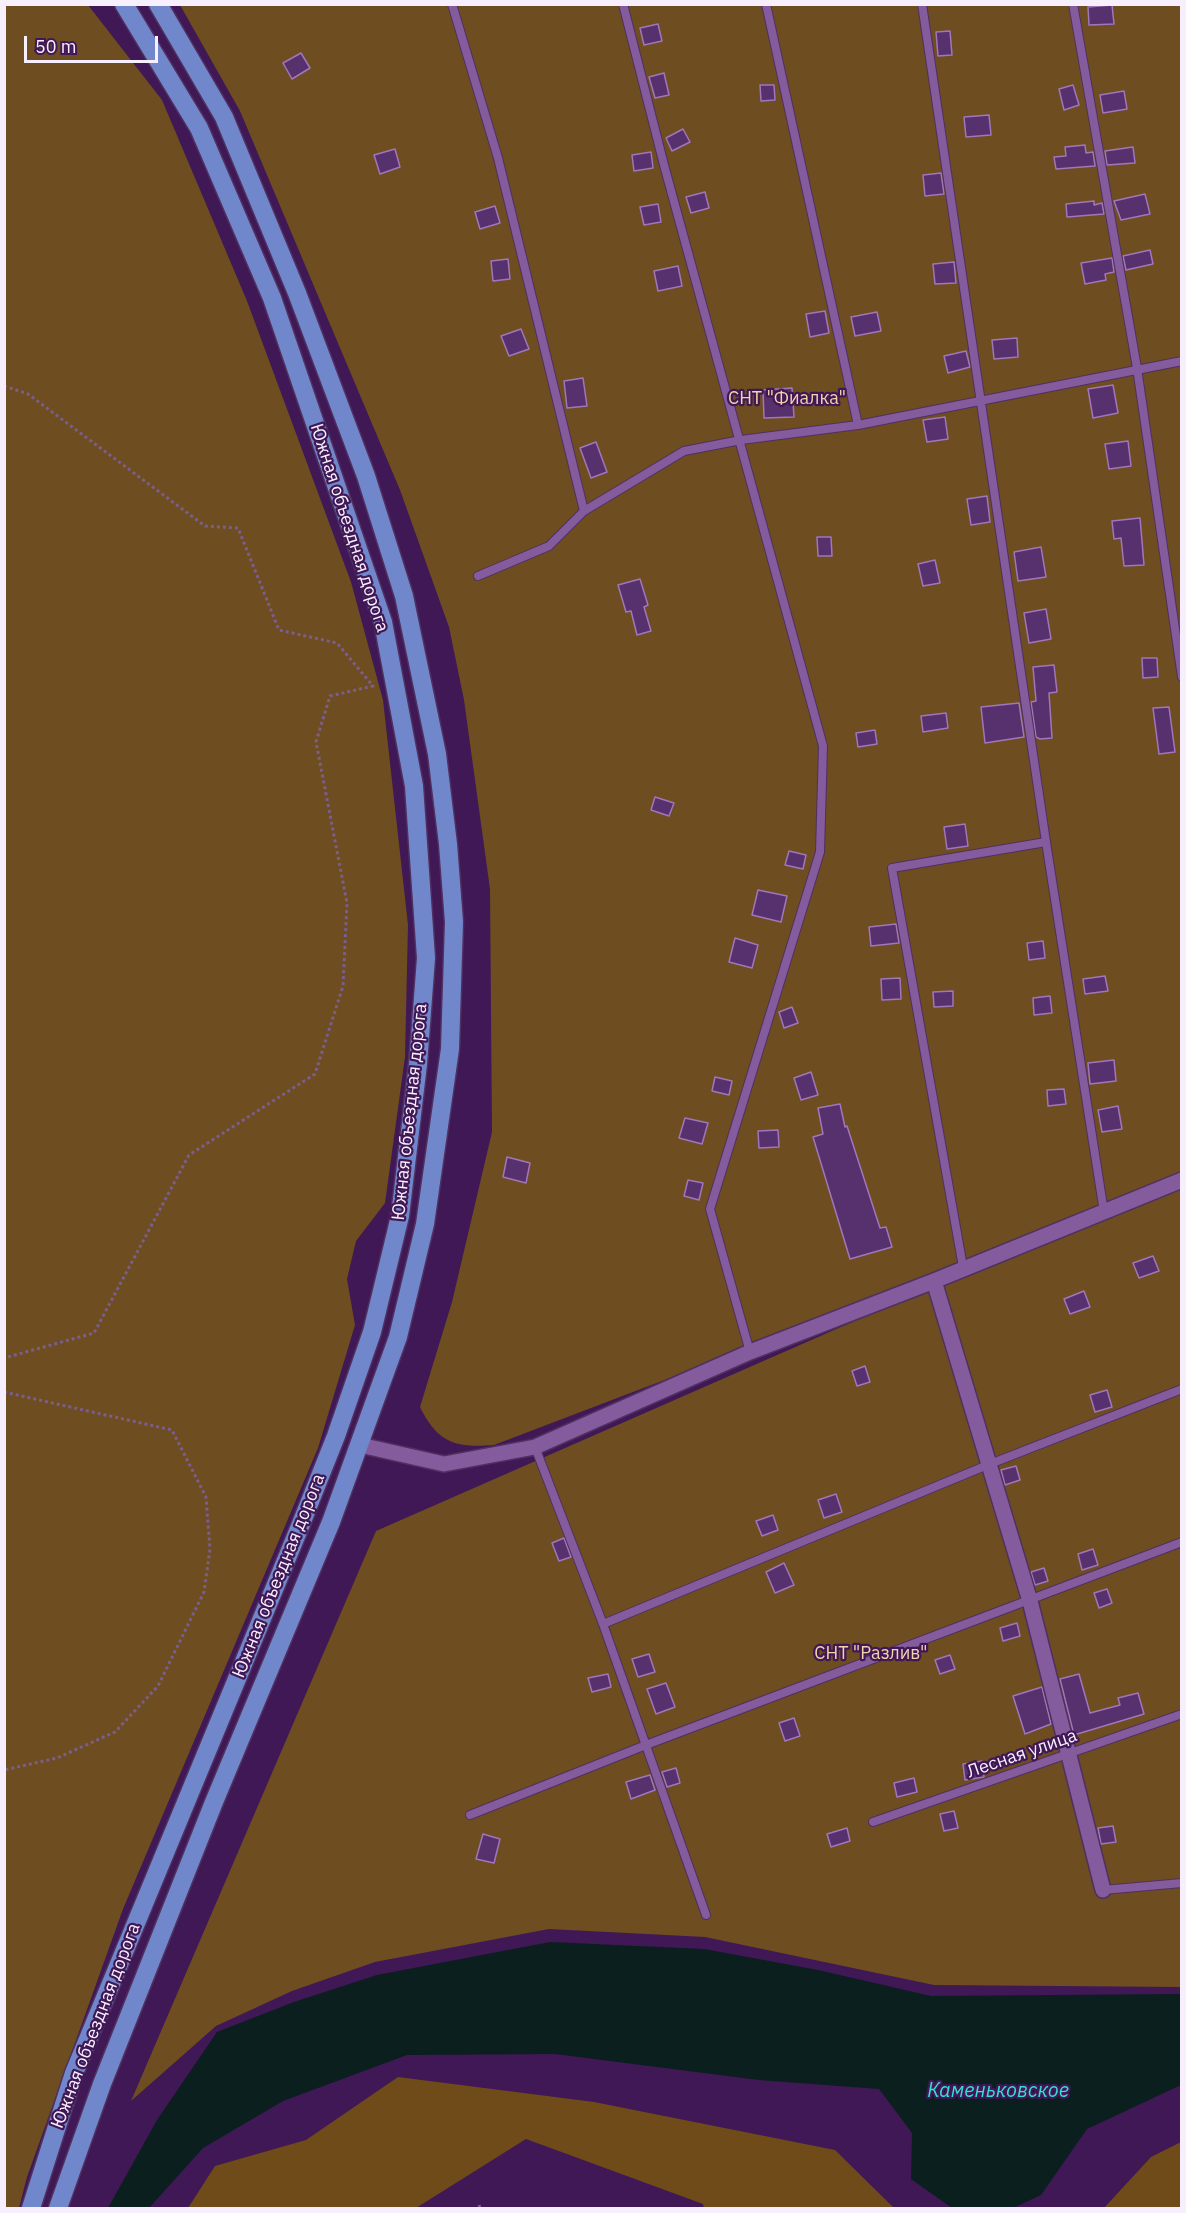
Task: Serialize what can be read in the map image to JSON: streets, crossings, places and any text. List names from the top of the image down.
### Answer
{
  "streets": {
    "main road": ["Южная объездная дорога"],
    "lane": ["Лесная улица"]
  },
  "water": ["Каменьковское"],
  "parks": ["СНТ \"Фиалка\"", "СНТ \"Разлив\""],
  "scale_bar": "50 m"
}
